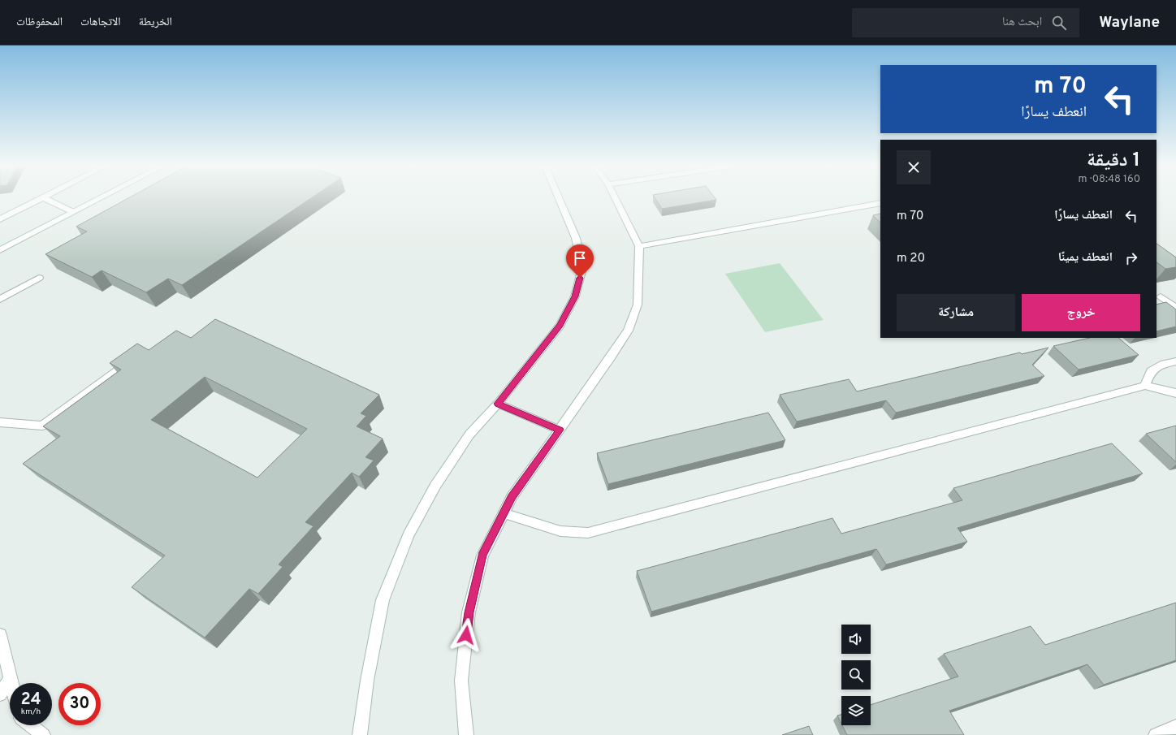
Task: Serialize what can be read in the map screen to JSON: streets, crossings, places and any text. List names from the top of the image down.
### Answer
{
  "page": {
    "header": "Waylane",
    "search": "ابحث هنا",
    "nav": ["الخريطة", "الاتجاهات", "المحفوظات"],
    "turn": ["70 m", "انعطف يسارًا"],
    "heading": ["1 دقيقة", "160 m · 08:48"],
    "list": [
      {
        "name": "انعطف يسارًا",
        "value": "70 m"
      },
      {
        "name": "انعطف يمينًا",
        "value": "20 m"
      }
    ],
    "buttons": ["خروج", "مشاركة"],
    "speed": "24 km/h",
    "limit": "30"
  }
}
